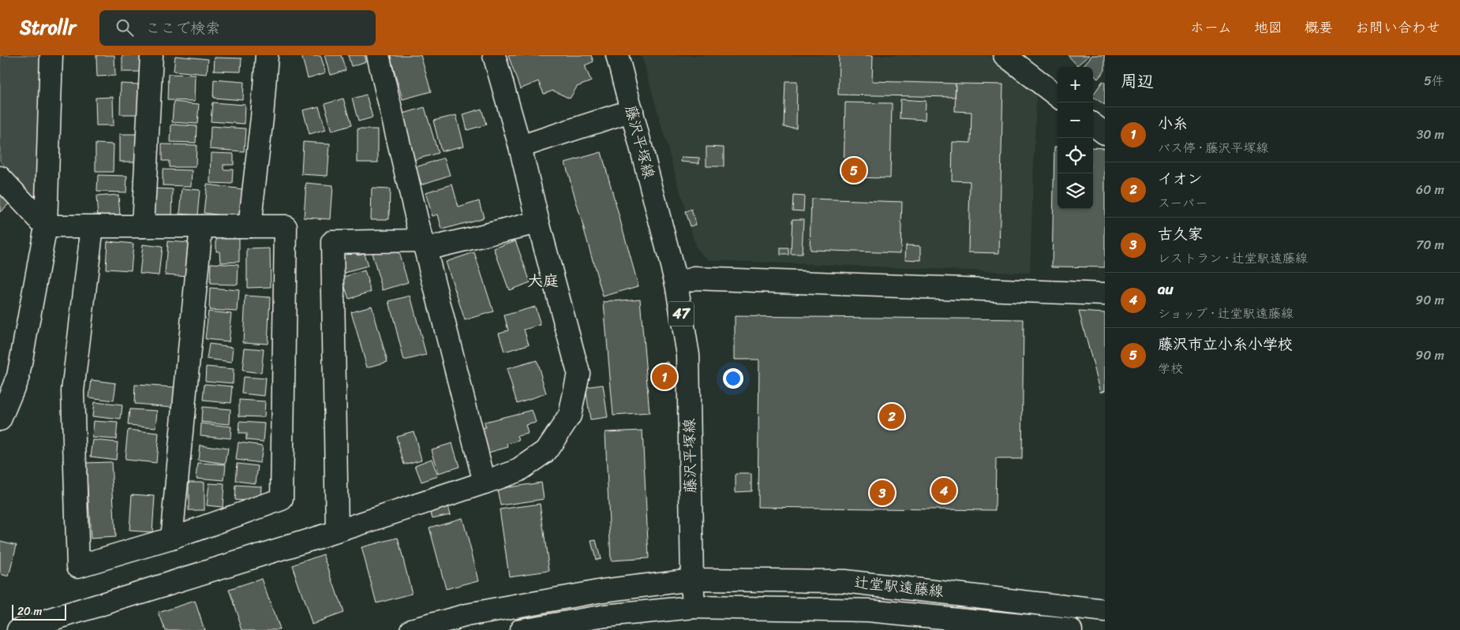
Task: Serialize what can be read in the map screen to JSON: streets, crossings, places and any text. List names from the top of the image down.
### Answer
{
  "streets": {
    "street": ["藤沢平塚線", "47", "辻堂駅遠藤線"]
  },
  "crossings": [
    ["藤沢平塚線", "47"],
    ["藤沢平塚線", "辻堂駅遠藤線"],
    ["47", "辻堂駅遠藤線"]
  ],
  "districts": ["大庭"],
  "scale_bar": "20 m",
  "page": {
    "header": "Strollr",
    "search": "ここで検索",
    "nav": [
      "ホーム",
      "地図",
      "概要",
      "お問い合わせ"
    ],
    "heading": ["周辺", "5件"],
    "map_buttons": ["+", "−"],
    "list": [
      {
        "mark": "1",
        "name": "小糸",
        "note": "バス停 · 藤沢平塚線",
        "value": "30 m"
      },
      {
        "mark": "2",
        "name": "イオン",
        "note": "スーパー",
        "value": "60 m"
      },
      {
        "mark": "3",
        "name": "古久家",
        "note": "レストラン · 辻堂駅遠藤線",
        "value": "70 m"
      },
      {
        "mark": "4",
        "name": "au",
        "note": "ショップ · 辻堂駅遠藤線",
        "value": "90 m"
      },
      {
        "mark": "5",
        "name": "藤沢市立小糸小学校",
        "note": "学校",
        "value": "90 m"
      }
    ],
    "pins": [
      "5",
      "1",
      "2",
      "4",
      "3"
    ],
    "scale": "20 m"
  }
}
